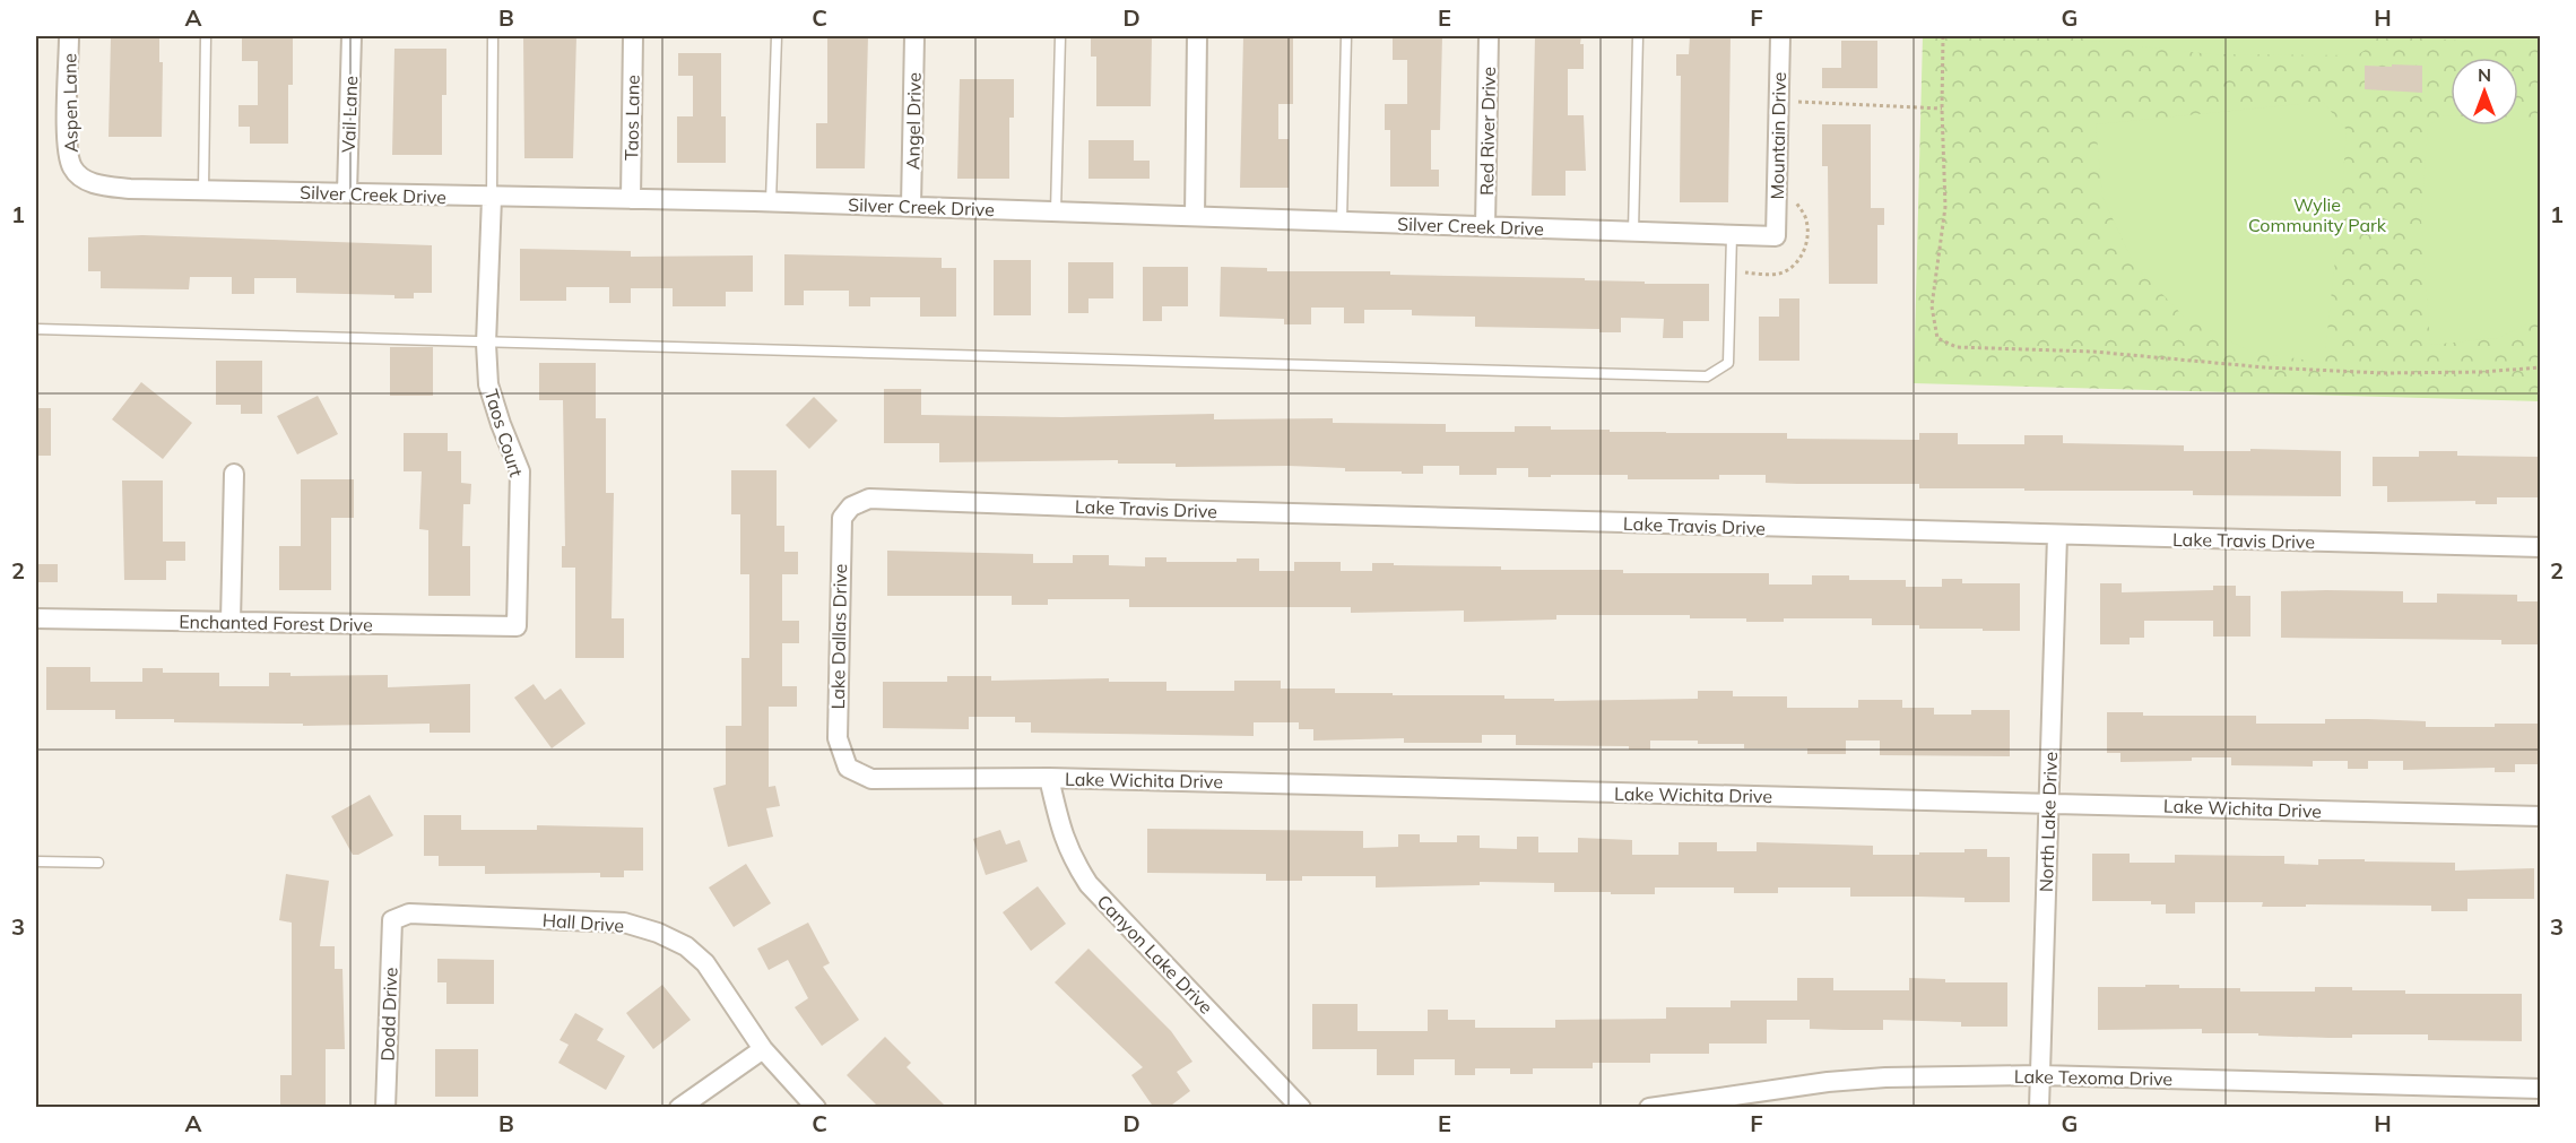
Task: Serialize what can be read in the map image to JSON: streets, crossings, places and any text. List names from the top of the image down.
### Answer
{
  "streets": {
    "street": [
      "Aspen Lane",
      "Vail Lane",
      "Taos Lane",
      "Angel Drive",
      "Red River Drive",
      "Mountain Drive",
      "Silver Creek Drive",
      "Taos Court",
      "Lake Travis Drive",
      "Enchanted Forest Drive",
      "Lake Dallas Drive",
      "Lake Wichita Drive",
      "North Lake Drive",
      "Hall Drive",
      "Canyon Lake Drive",
      "Dodd Drive",
      "Lake Texoma Drive"
    ]
  },
  "crossings": [
    ["Aspen Lane", "Silver Creek Drive"],
    ["Vail Lane", "Silver Creek Drive"],
    ["Taos Lane", "Silver Creek Drive"],
    ["Angel Drive", "Silver Creek Drive"],
    ["Red River Drive", "Silver Creek Drive"],
    ["Mountain Drive", "Silver Creek Drive"],
    ["Silver Creek Drive", "Taos Court"],
    ["Taos Court", "Enchanted Forest Drive"],
    ["Lake Travis Drive", "Lake Dallas Drive"],
    ["Lake Travis Drive", "North Lake Drive"],
    ["Lake Dallas Drive", "Lake Wichita Drive"],
    ["Lake Wichita Drive", "North Lake Drive"],
    ["Lake Wichita Drive", "Canyon Lake Drive"],
    ["North Lake Drive", "Lake Texoma Drive"],
    ["Hall Drive", "Dodd Drive"]
  ],
  "parks": ["Wylie Community Park"],
  "north": "top",
  "grid": {
    "columns": [
      "A",
      "B",
      "C",
      "D",
      "E",
      "F",
      "G",
      "H"
    ],
    "rows": ["1", "2", "3"]
  }
}
